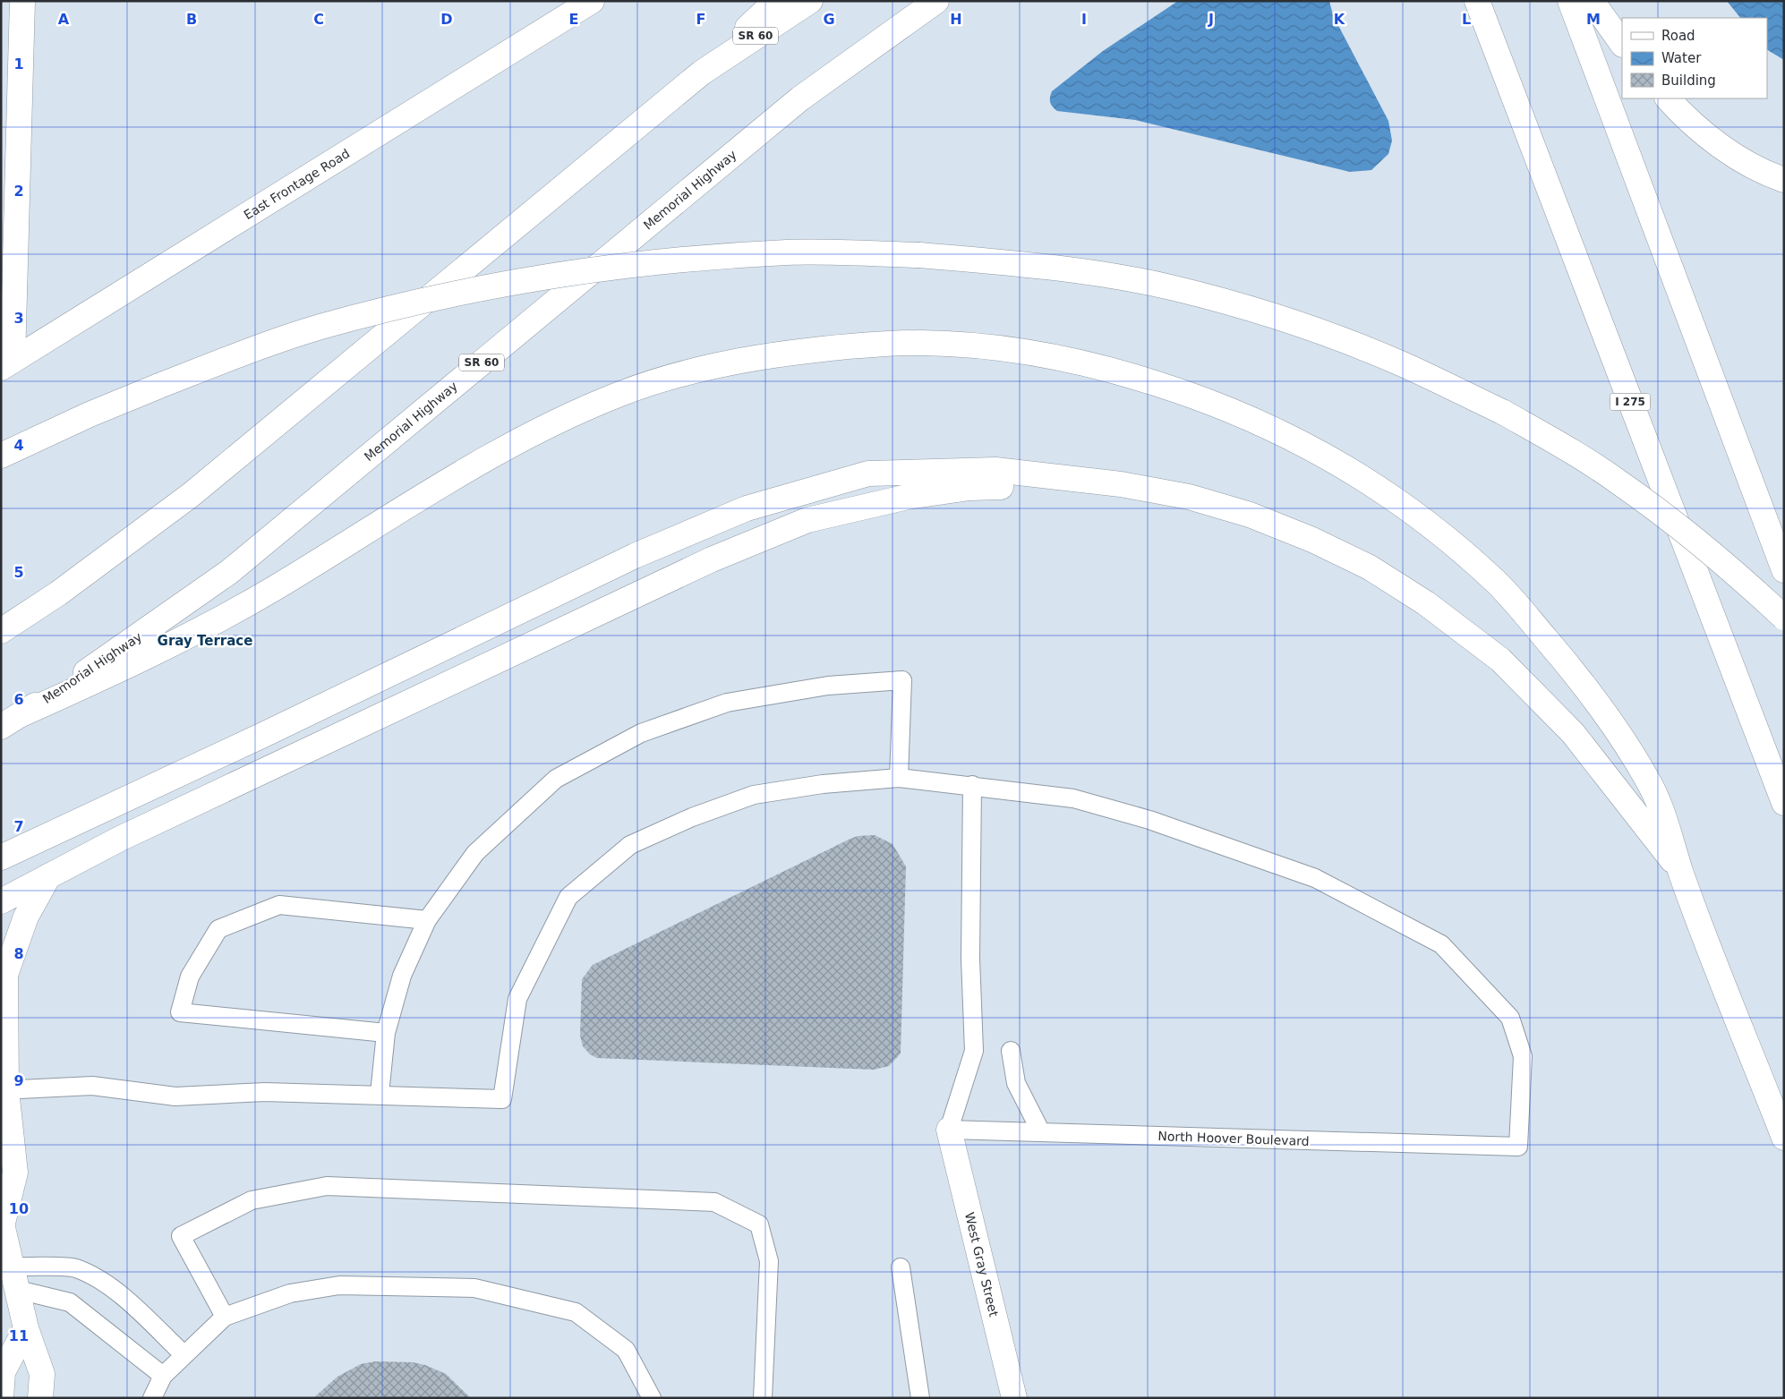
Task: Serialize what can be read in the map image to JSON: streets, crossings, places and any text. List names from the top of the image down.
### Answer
{
  "streets": {
    "main road": [
      "SR 60",
      "East Frontage Road",
      "Memorial Highway",
      "I 275",
      "West Gray Street"
    ],
    "lane": ["North Hoover Boulevard"]
  },
  "crossings": [
    ["North Hoover Boulevard", "West Gray Street"]
  ],
  "districts": ["Gray Terrace"],
  "legend": ["Road", "Water", "Building"],
  "grid": {
    "columns": [
      "A",
      "B",
      "C",
      "D",
      "E",
      "F",
      "G",
      "H",
      "I",
      "J",
      "K",
      "L",
      "M"
    ],
    "rows": [
      "1",
      "2",
      "3",
      "4",
      "5",
      "6",
      "7",
      "8",
      "9",
      "10",
      "11"
    ]
  }
}
